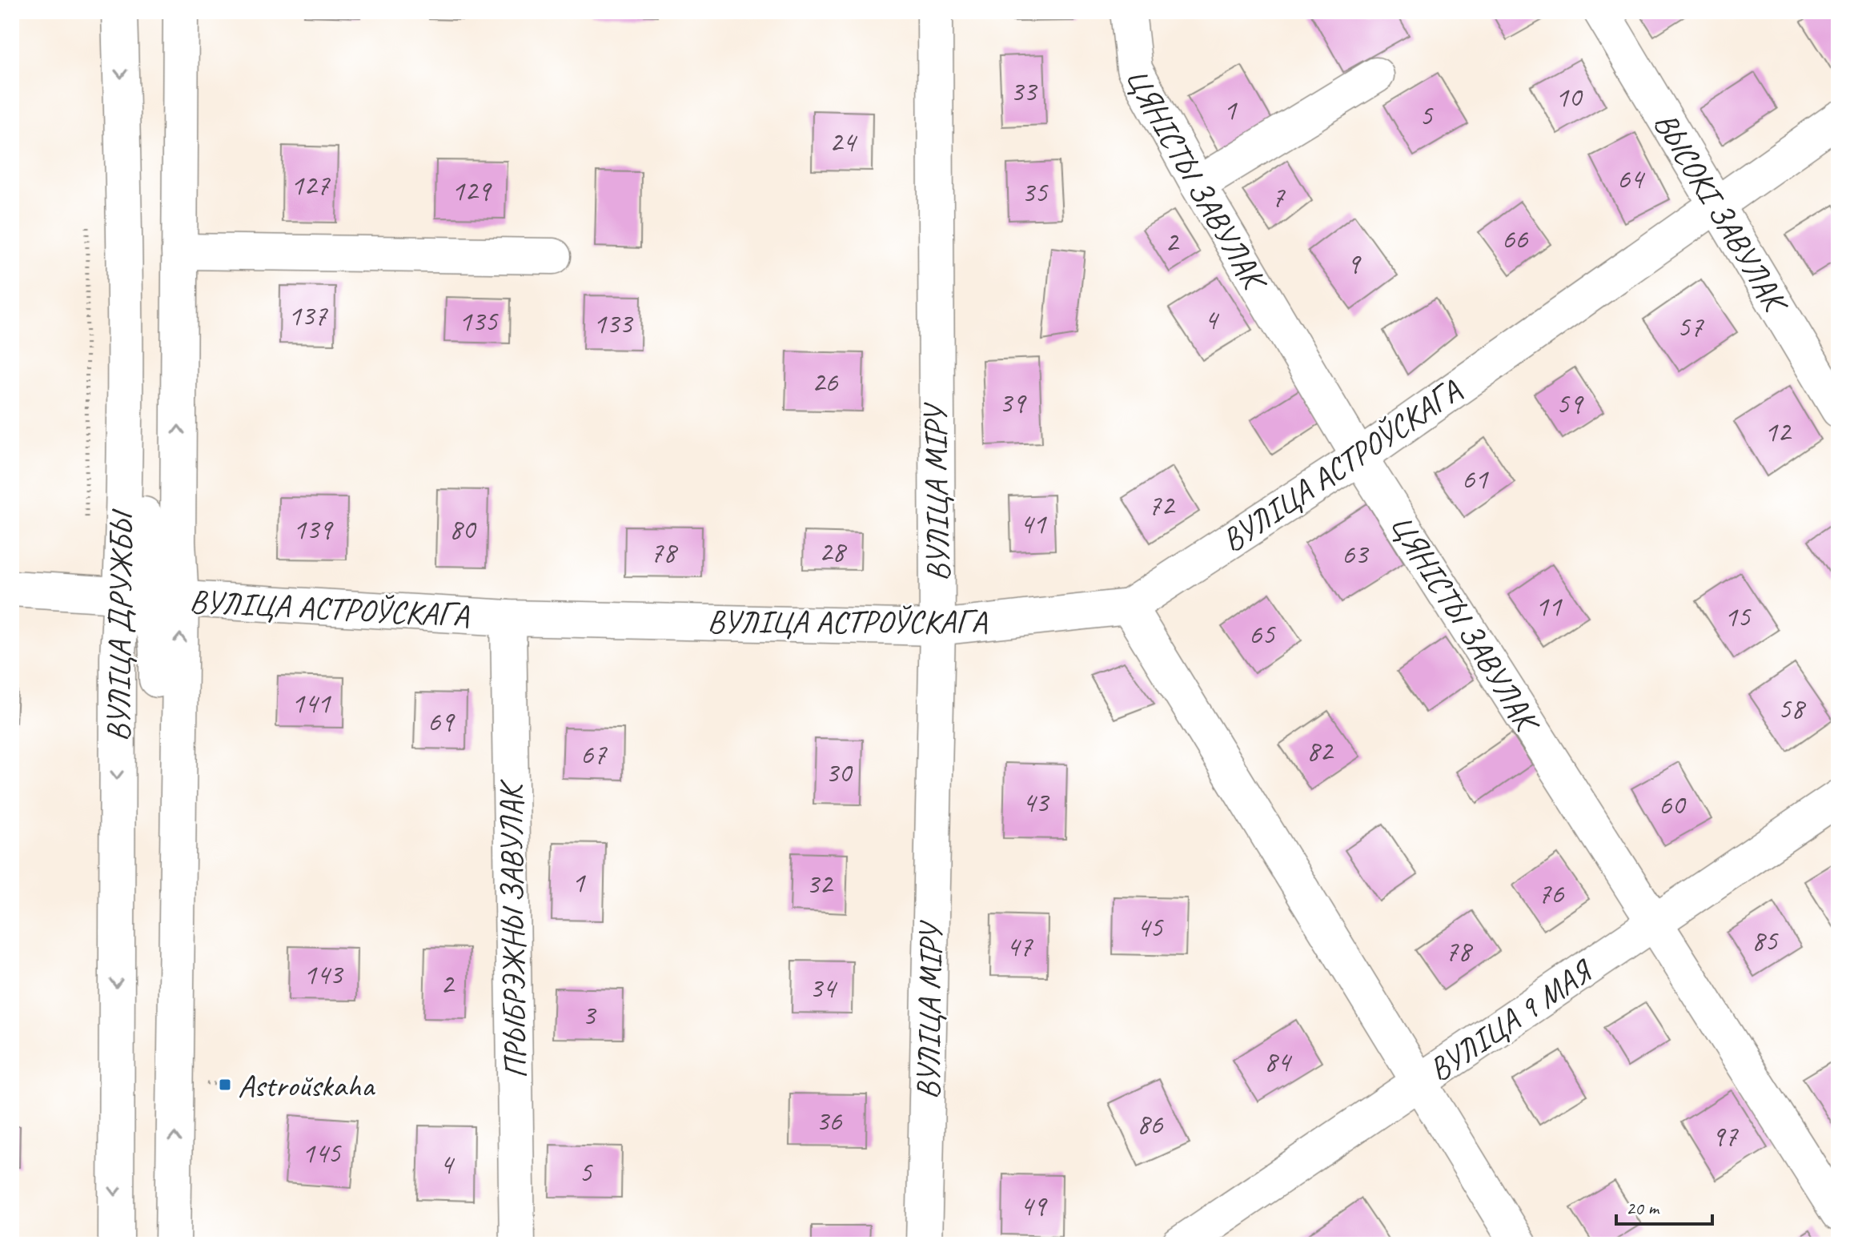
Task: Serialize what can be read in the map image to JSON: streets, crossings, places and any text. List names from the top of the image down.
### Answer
{
  "streets": {
    "street": [
      "ЦЯНІСТЫ ЗАВУЛАК",
      "ВЫСОКІ ЗАВУЛАК",
      "ВУЛІЦА АСТРОЎСКАГА",
      "ВУЛІЦА МІРУ",
      "ВУЛІЦА ДРУЖБЫ",
      "ПРЫБРЭЖНЫ ЗАВУЛАК",
      "ВУЛІЦА 9 МАЯ"
    ]
  },
  "crossings": [
    ["ЦЯНІСТЫ ЗАВУЛАК", "ВУЛІЦА АСТРОЎСКАГА"],
    ["ЦЯНІСТЫ ЗАВУЛАК", "ВУЛІЦА 9 МАЯ"],
    ["ВЫСОКІ ЗАВУЛАК", "ВУЛІЦА АСТРОЎСКАГА"],
    ["ВУЛІЦА АСТРОЎСКАГА", "ВУЛІЦА МІРУ"],
    ["ВУЛІЦА АСТРОЎСКАГА", "ВУЛІЦА ДРУЖБЫ"],
    ["ВУЛІЦА АСТРОЎСКАГА", "ПРЫБРЭЖНЫ ЗАВУЛАК"]
  ],
  "places": {
    "transit": ["Astroŭskaha"]
  },
  "house_numbers": [
    "33",
    "10",
    "1",
    "5",
    "24",
    "64",
    "127",
    "129",
    "35",
    "7",
    "66",
    "2",
    "9",
    "137",
    "4",
    "135",
    "133",
    "57",
    "26",
    "39",
    "59",
    "12",
    "61",
    "72",
    "41",
    "139",
    "80",
    "28",
    "78",
    "63",
    "11",
    "15",
    "65",
    "141",
    "58",
    "69",
    "82",
    "67",
    "30",
    "43",
    "60",
    "1",
    "32",
    "76",
    "45",
    "85",
    "47",
    "78",
    "143",
    "2",
    "34",
    "3",
    "84",
    "36",
    "86",
    "97",
    "145",
    "4",
    "5",
    "49"
  ],
  "scale_bar": "20 m"
}
